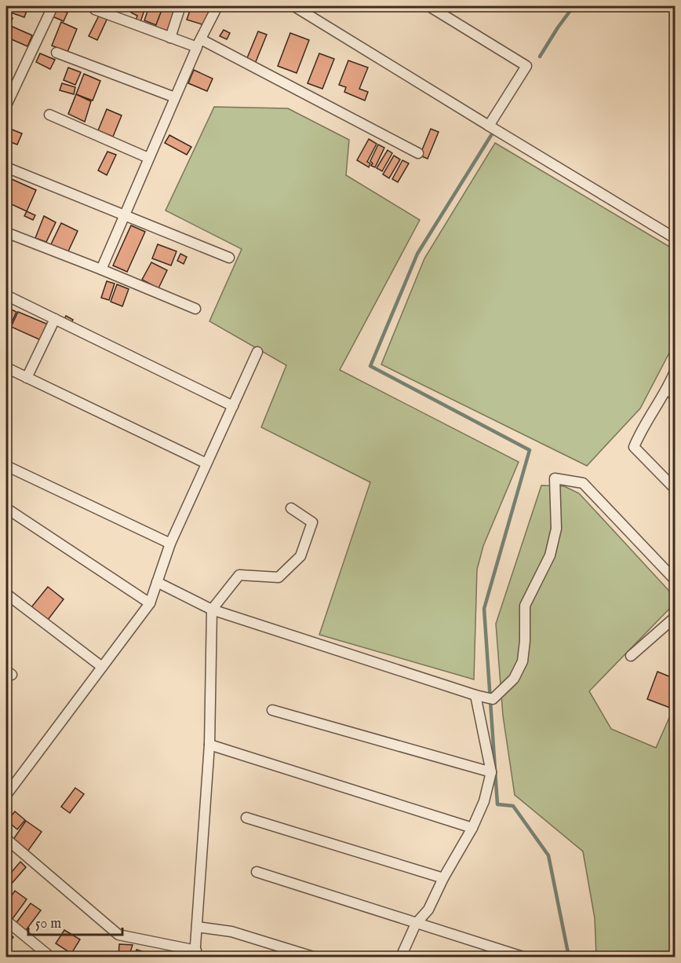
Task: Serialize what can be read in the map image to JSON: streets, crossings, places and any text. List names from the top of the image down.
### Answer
{
  "scale_bar": "50 m"
}
